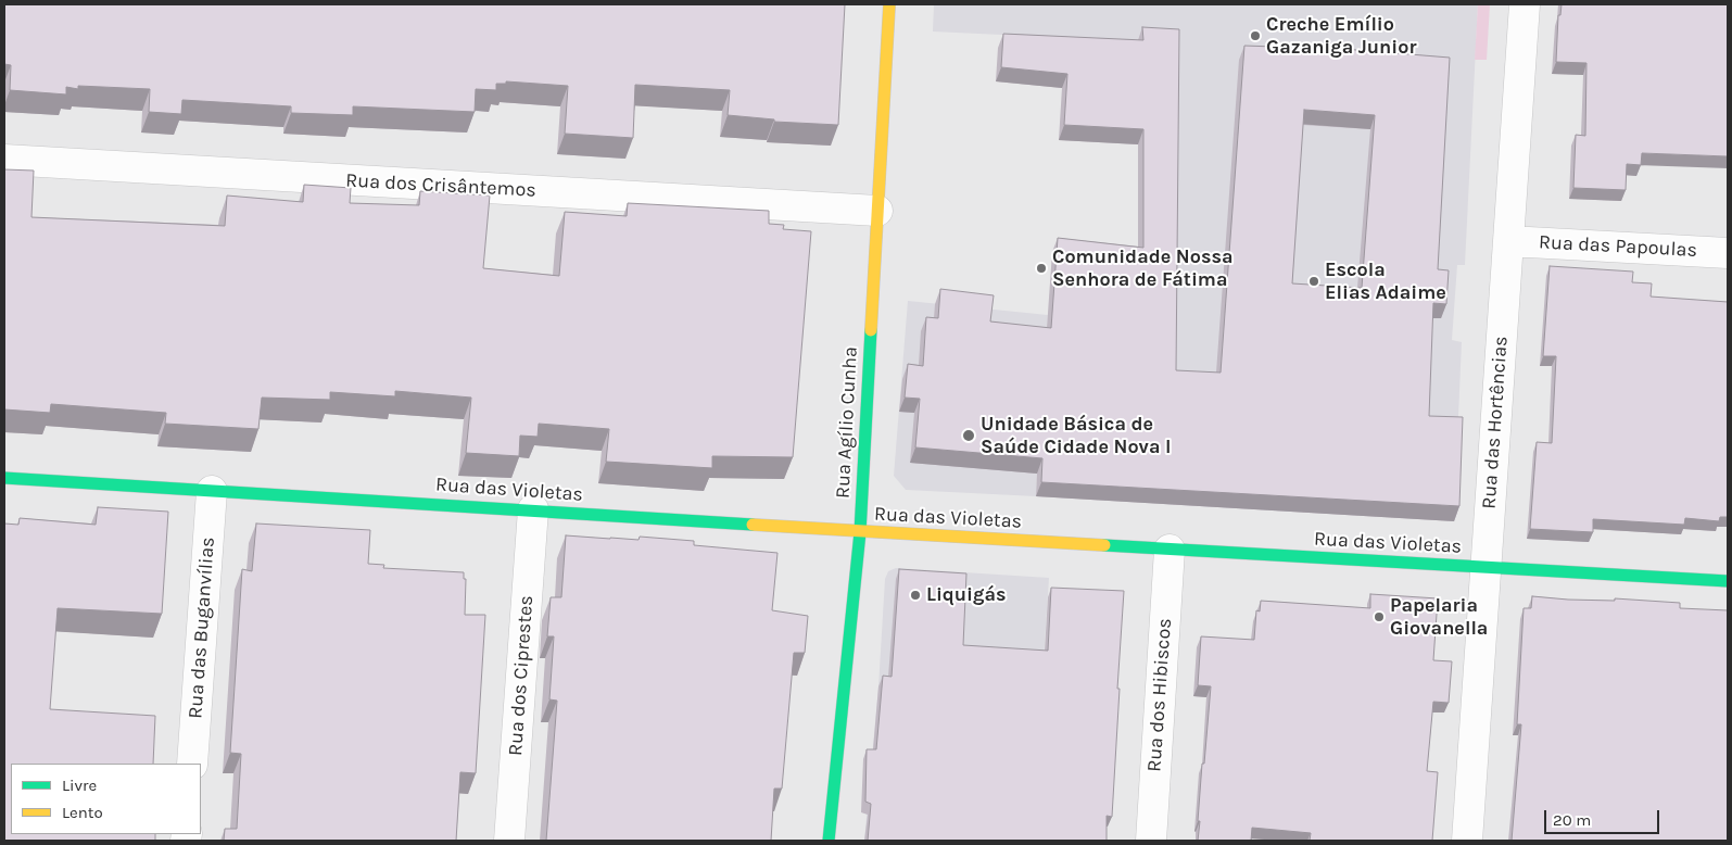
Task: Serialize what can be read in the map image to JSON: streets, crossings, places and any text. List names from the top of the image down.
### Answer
{
  "streets": {
    "street": [
      "Rua dos Crisântemos",
      "Rua das Papoulas",
      "Rua Agílio Cunha",
      "Rua das Hortências",
      "Rua das Violetas",
      "Rua das Buganvílias",
      "Rua dos Ciprestes",
      "Rua dos Hibiscos"
    ]
  },
  "crossings": [
    ["Rua dos Crisântemos", "Rua Agílio Cunha"],
    ["Rua das Papoulas", "Rua das Hortências"],
    ["Rua Agílio Cunha", "Rua das Violetas"],
    ["Rua das Hortências", "Rua das Violetas"],
    ["Rua das Violetas", "Rua das Buganvílias"],
    ["Rua das Violetas", "Rua dos Ciprestes"],
    ["Rua das Violetas", "Rua dos Hibiscos"]
  ],
  "places": [
    "Creche Emílio Gazaniga Junior",
    "Comunidade Nossa Senhora de Fátima",
    "Escola Elias Adaime",
    "Unidade Básica de Saúde Cidade Nova I",
    "Liquigás",
    "Papelaria Giovanella"
  ],
  "legend": ["Livre", "Lento"],
  "scale_bar": "20 m"
}
